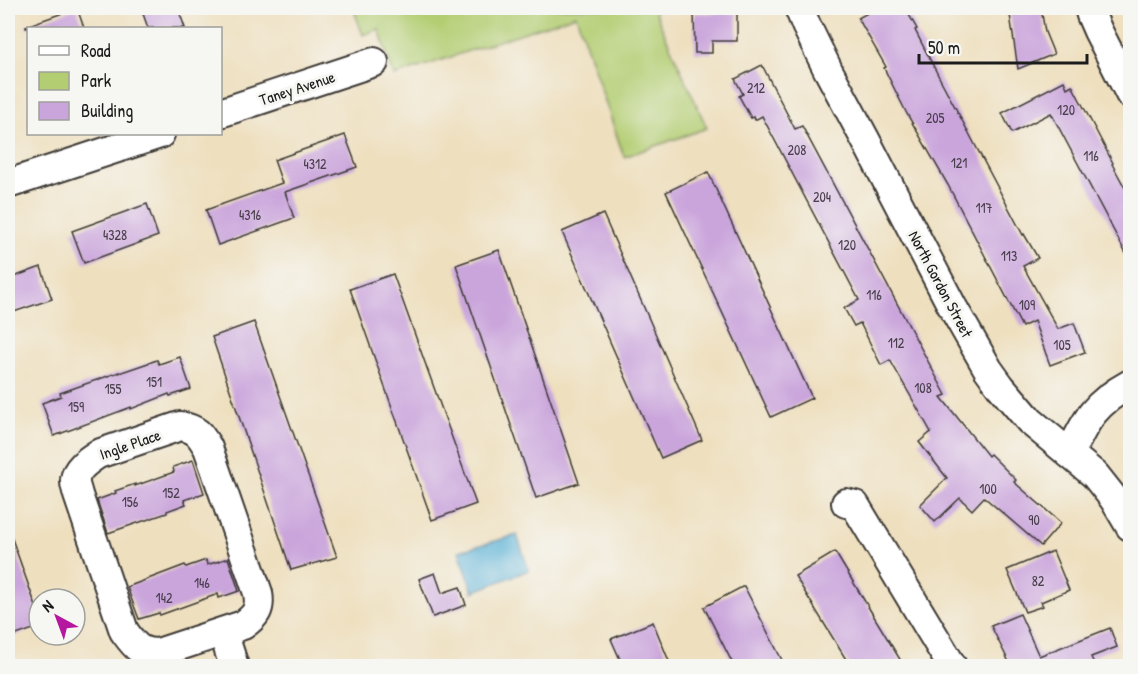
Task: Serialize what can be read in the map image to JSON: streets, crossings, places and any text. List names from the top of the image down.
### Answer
{
  "streets": {
    "street": ["Taney Avenue", "North Gordon Street", "Ingle Place"]
  },
  "house_numbers": [
    "212",
    "120",
    "205",
    "208",
    "116",
    "121",
    "4312",
    "204",
    "117",
    "4316",
    "4328",
    "120",
    "113",
    "116",
    "109",
    "112",
    "105",
    "151",
    "108",
    "155",
    "159",
    "100",
    "152",
    "156",
    "90",
    "82",
    "146",
    "142"
  ],
  "legend": ["Road", "Park", "Building"],
  "scale_bar": "50 m",
  "north": "top left"
}
